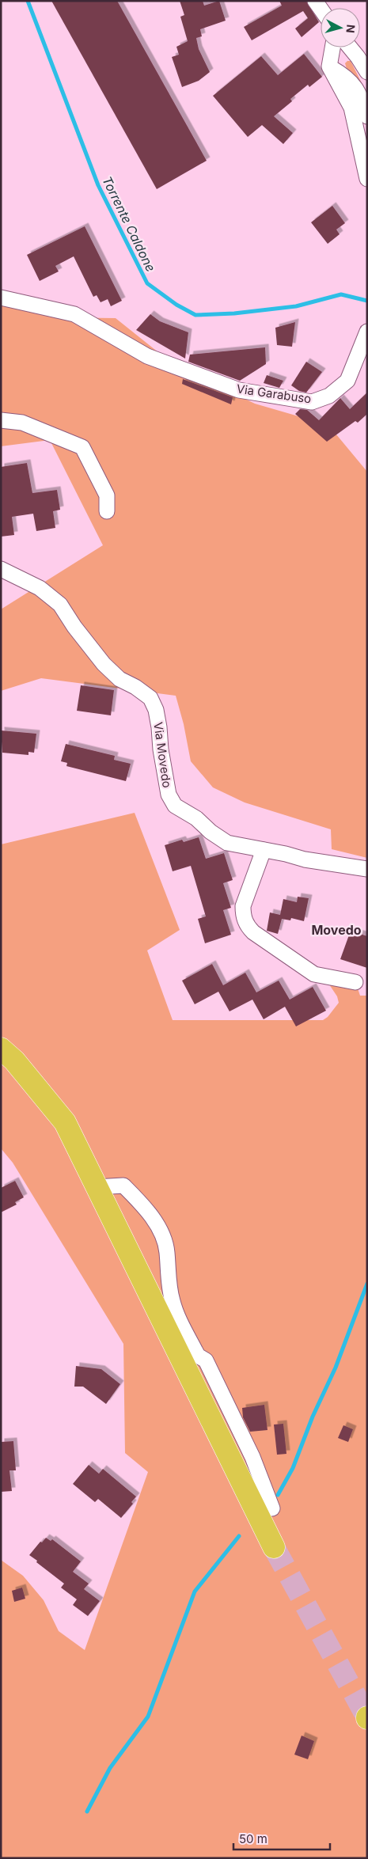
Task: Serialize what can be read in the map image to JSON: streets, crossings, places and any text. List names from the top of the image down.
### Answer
{
  "streets": {
    "street": ["Via Garabuso", "Via Movedo"]
  },
  "districts": ["Movedo"],
  "water": ["Torrente Caldone"],
  "scale_bar": "50 m",
  "north": "right"
}
